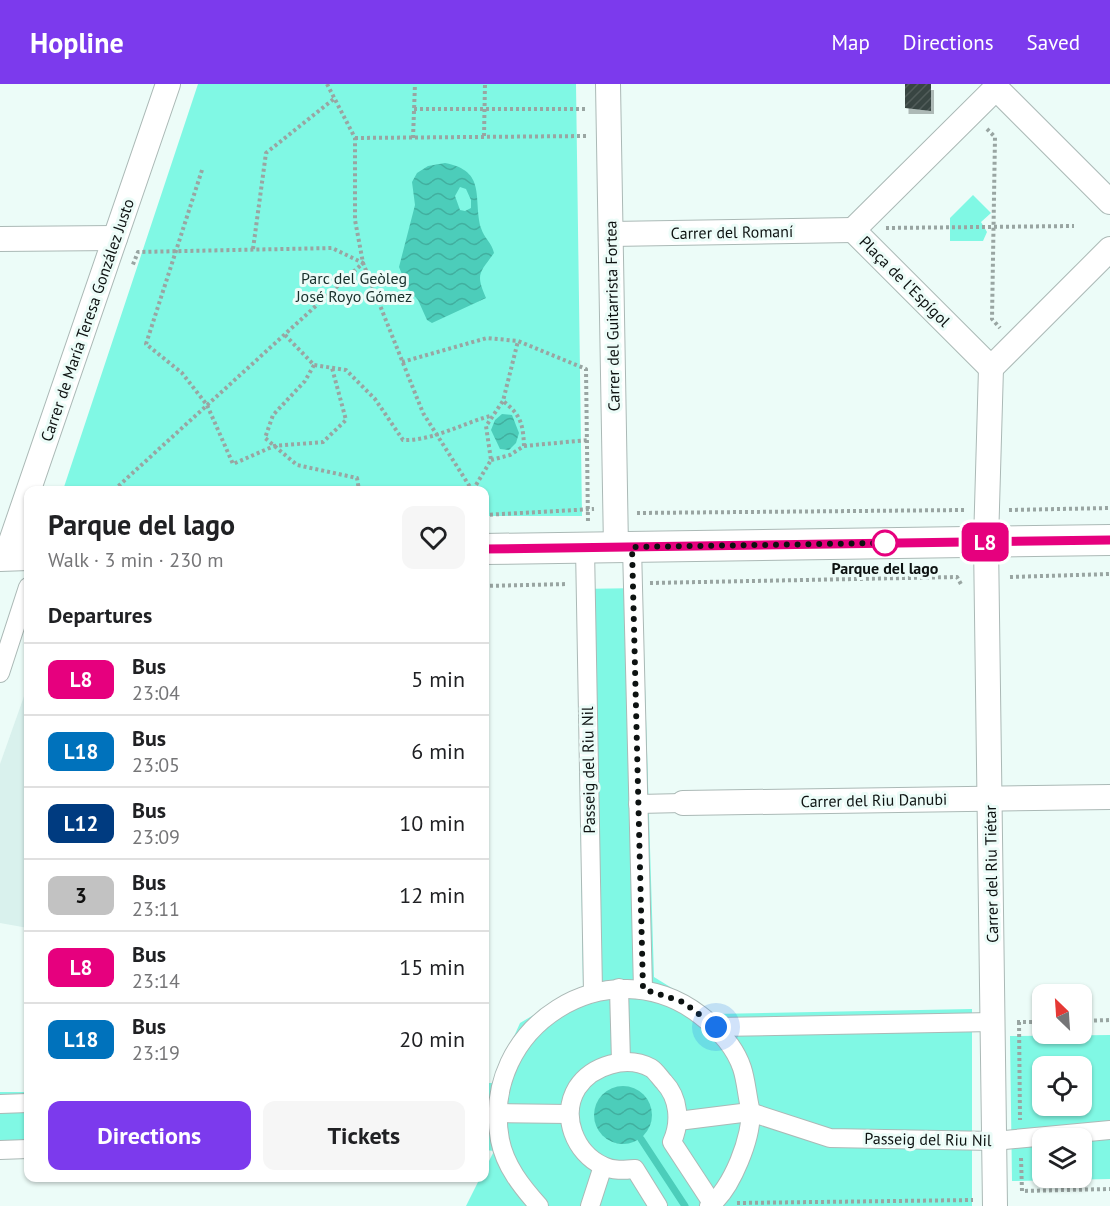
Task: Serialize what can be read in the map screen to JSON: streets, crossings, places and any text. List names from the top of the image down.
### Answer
{
  "streets": {
    "street": [
      "Carrer del Romaní",
      "Plaça de l'Espígol",
      "Carrer del Guitarrista Fortea",
      "Carrer de María Teresa González Justo",
      "Passeig del Riu Nil",
      "Carrer del Riu Danubi",
      "Carrer del Riu Tiétar"
    ]
  },
  "crossings": [
    ["Carrer del Romaní", "Plaça de l'Espígol"],
    ["Carrer del Romaní", "Carrer del Guitarrista Fortea"],
    ["Plaça de l'Espígol", "Carrer del Riu Tiétar"],
    ["Passeig del Riu Nil", "Carrer del Riu Tiétar"],
    ["Carrer del Riu Danubi", "Carrer del Riu Tiétar"]
  ],
  "parks": ["Parc del Geòleg José Royo Gómez"],
  "places": ["Parque del lago"],
  "lines": ["bus line L8"],
  "north": "top left",
  "page": {
    "header": "Hopline",
    "nav": ["Map", "Directions", "Saved"],
    "on_map": "L8",
    "heading": [
      ["Parque del lago", "Walk · 3 min · 230 m"],
      "Departures"
    ],
    "list": [
      {
        "mark": "L8",
        "name": "Bus",
        "note": "23:04",
        "value": "5 min"
      },
      {
        "mark": "L18",
        "name": "Bus",
        "note": "23:05",
        "value": "6 min"
      },
      {
        "mark": "L12",
        "name": "Bus",
        "note": "23:09",
        "value": "10 min"
      },
      {
        "mark": "3",
        "name": "Bus",
        "note": "23:11",
        "value": "12 min"
      },
      {
        "mark": "L8",
        "name": "Bus",
        "note": "23:14",
        "value": "15 min"
      },
      {
        "mark": "L18",
        "name": "Bus",
        "note": "23:19",
        "value": "20 min"
      }
    ],
    "buttons": ["Directions", "Tickets"]
  }
}
